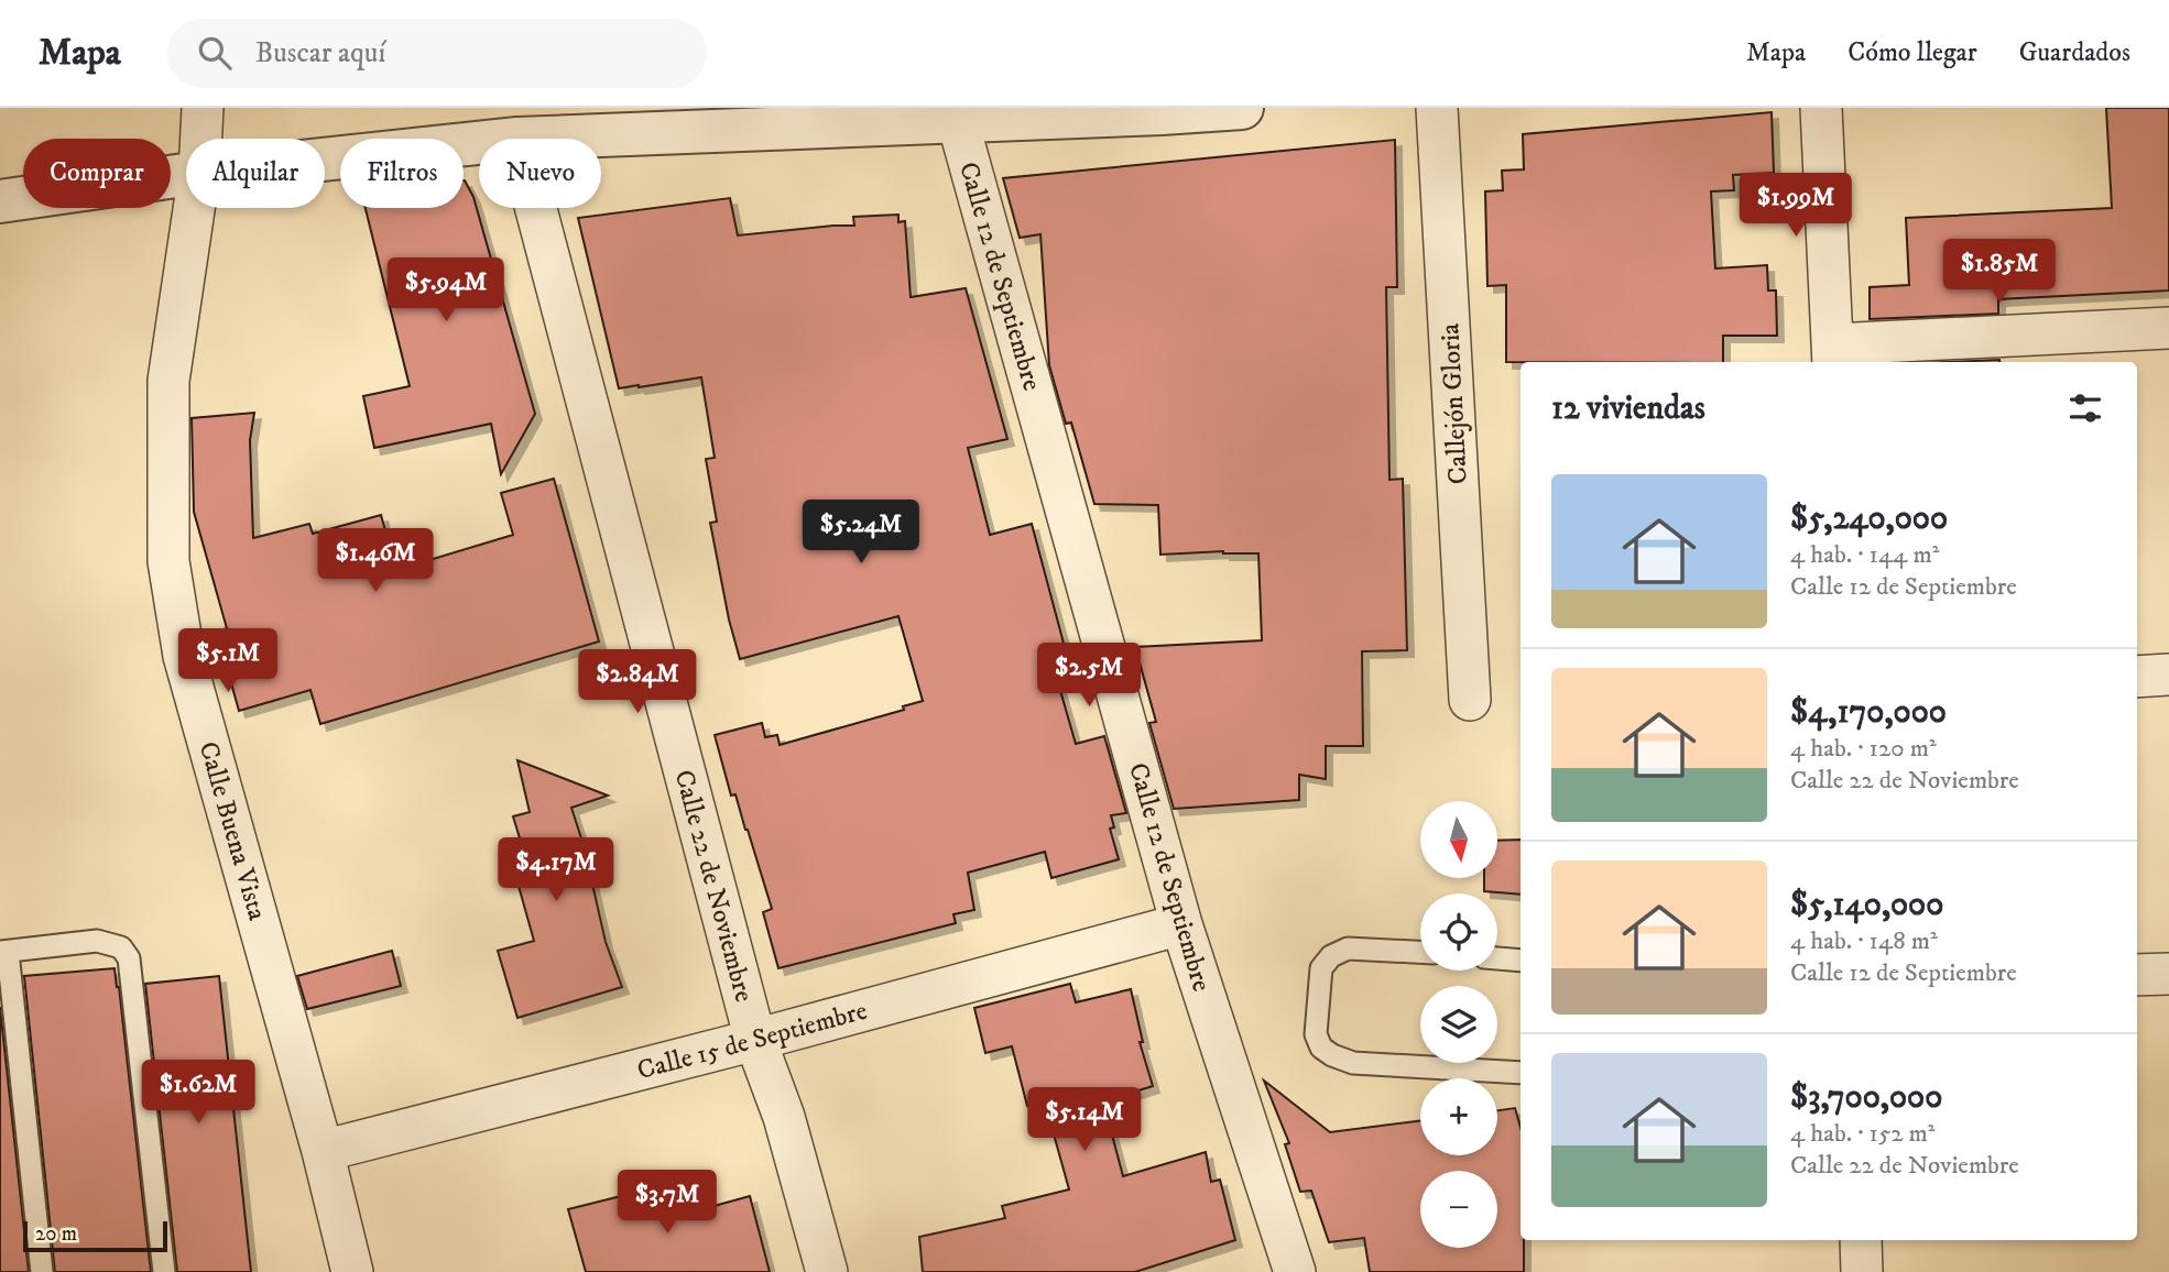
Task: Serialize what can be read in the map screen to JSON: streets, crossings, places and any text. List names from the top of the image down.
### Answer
{
  "streets": {
    "street": [
      "Calle 12 de Septiembre",
      "Callejón Gloria",
      "Calle Buena Vista",
      "Calle 22 de Noviembre",
      "Calle 15 de Septiembre"
    ]
  },
  "crossings": [
    ["Calle 12 de Septiembre", "Calle 15 de Septiembre"],
    ["Calle Buena Vista", "Calle 15 de Septiembre"],
    ["Calle 22 de Noviembre", "Calle 15 de Septiembre"]
  ],
  "scale_bar": "20 m",
  "north": "bottom",
  "page": {
    "header": "Mapa",
    "search": "Buscar aquí",
    "nav": ["Mapa", "Cómo llegar", "Guardados"],
    "chip": [
      "Comprar",
      "Alquilar",
      "Filtros",
      "Nuevo"
    ],
    "price": [
      "$1.99M",
      "$1.85M",
      "$5.94M",
      "$5.24M",
      "$1.46M",
      "$5.1M",
      "$2.5M",
      "$2.84M",
      "$4.17M",
      "$1.62M",
      "$5.14M",
      "$3.7M"
    ],
    "heading": "12 viviendas",
    "list": [
      {
        "name": "$5,240,000",
        "note": "4 hab. · 144 m² · Calle 12 de Septiembre"
      },
      {
        "name": "$4,170,000",
        "note": "4 hab. · 120 m² · Calle 22 de Noviembre"
      },
      {
        "name": "$5,140,000",
        "note": "4 hab. · 148 m² · Calle 12 de Septiembre"
      },
      {
        "name": "$3,700,000",
        "note": "4 hab. · 152 m² · Calle 22 de Noviembre"
      }
    ],
    "map_buttons": ["+", "−"],
    "scale": "20 m"
  }
}
